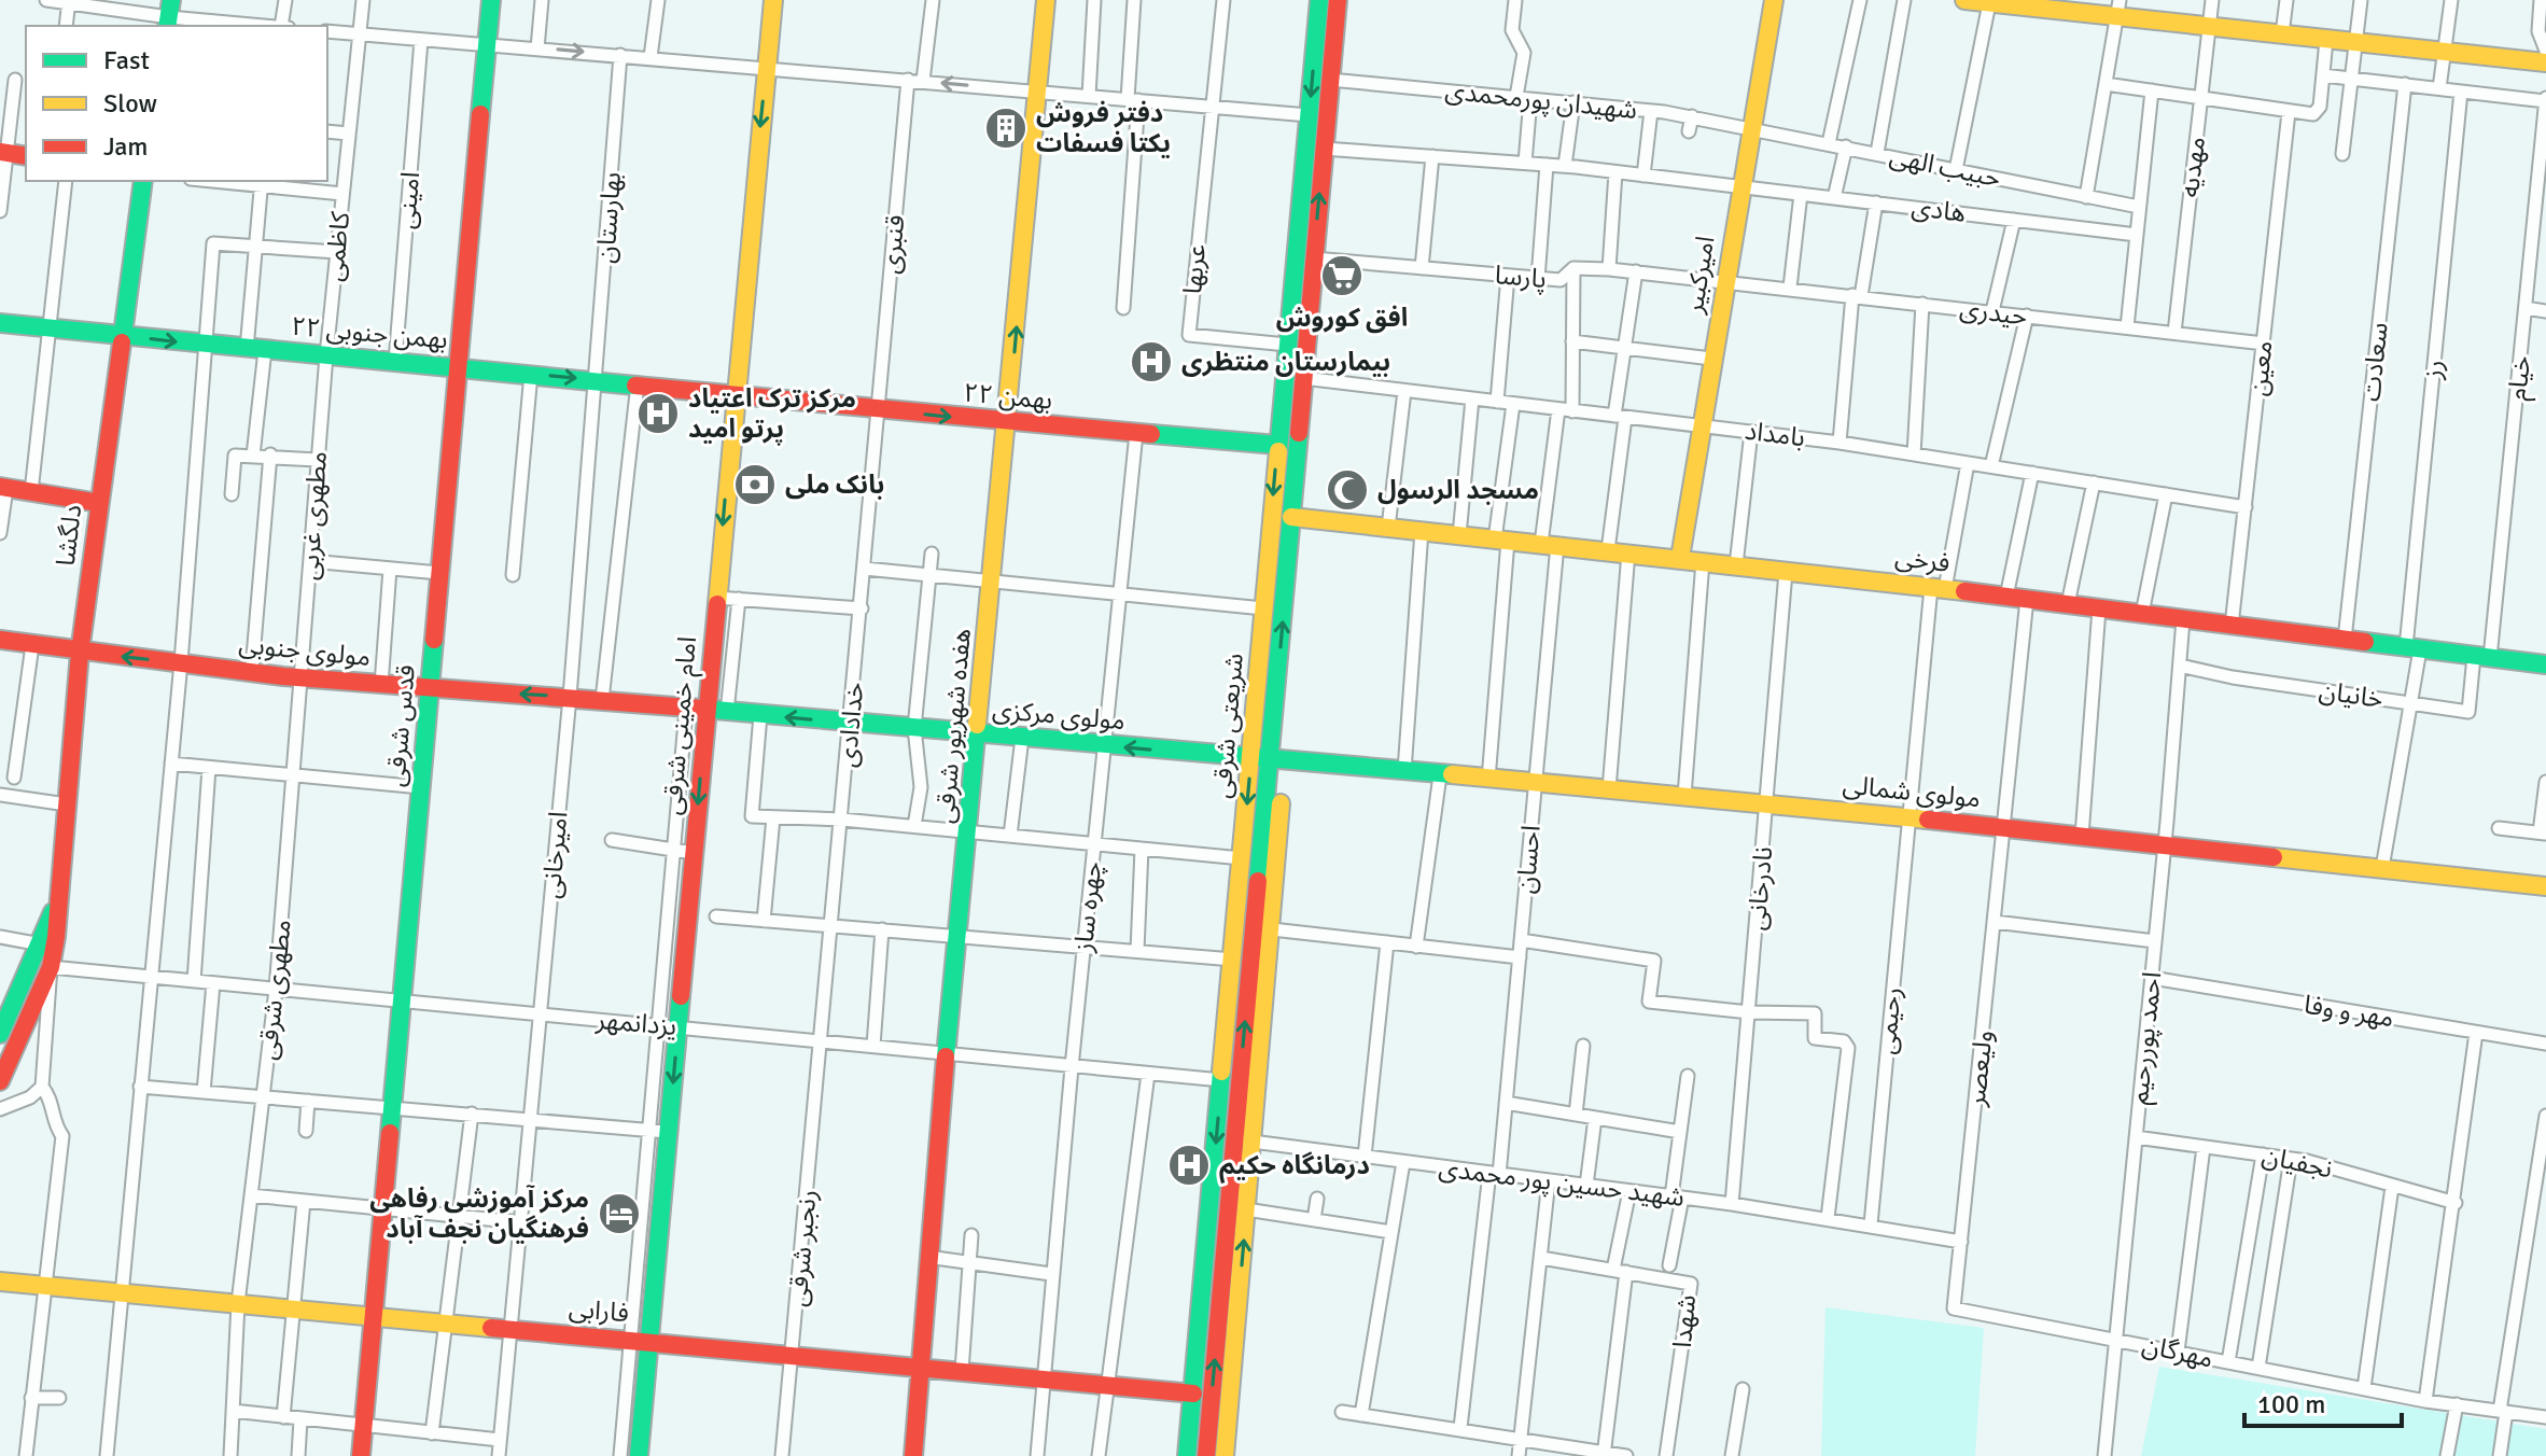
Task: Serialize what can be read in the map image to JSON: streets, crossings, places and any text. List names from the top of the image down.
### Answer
{
  "streets": {
    "street": [
      "شهیدان پورمحمدی",
      "حبیب الهی",
      "مهدیه",
      "امینی",
      "هادی",
      "بهارستان",
      "قنبری",
      "کاظمی",
      "عربها",
      "امیرکبیر",
      "پارسا",
      "حیدری",
      "۲۲ بهمن جنوبی",
      "سعادت",
      "معین",
      "رز",
      "خیام",
      "۲۲ بهمن",
      "بامداد",
      "مطهری غربی",
      "دلگشا",
      "فرخی",
      "مولوی جنوبی",
      "خانیان",
      "مولوی مرکزی",
      "خدادادی",
      "قدس شرقی",
      "امام خمینی شرقی",
      "هفده شهریور شرقی",
      "شریعتی شرقی",
      "مولوی شمالی",
      "امیرخانی",
      "احسان",
      "نادرخانی",
      "چهره ساز",
      "مطهری شرقی",
      "مهر و وفا",
      "رحیمی",
      "یزدانمهر",
      "احمد پوررحیم",
      "ولیعصر",
      "نجفیان",
      "شهید حسین پور محمدی",
      "رنجبر شرقی",
      "فارابی",
      "شهدا",
      "مهرگان"
    ]
  },
  "crossings": [
    ["شهیدان پورمحمدی", "حبیب الهی"],
    ["شهیدان پورمحمدی", "امیرکبیر"],
    ["شهیدان پورمحمدی", "شریعتی شرقی"],
    ["حبیب الهی", "امیرکبیر"],
    ["مهدیه", "حیدری"],
    ["امینی", "۲۲ بهمن جنوبی"],
    ["هادی", "امیرکبیر"],
    ["هادی", "شریعتی شرقی"],
    ["بهارستان", "۲۲ بهمن جنوبی"],
    ["بهارستان", "مولوی جنوبی"],
    ["بهارستان", "امیرخانی"],
    ["قنبری", "۲۲ بهمن"],
    ["قنبری", "خدادادی"],
    ["کاظمی", "۲۲ بهمن جنوبی"],
    ["کاظمی", "مطهری غربی"],
    ["عربها", "شریعتی شرقی"],
    ["امیرکبیر", "پارسا"],
    ["امیرکبیر", "حیدری"],
    ["امیرکبیر", "بامداد"],
    ["امیرکبیر", "فرخی"],
    ["پارسا", "حیدری"],
    ["پارسا", "شریعتی شرقی"],
    ["حیدری", "معین"],
    ["۲۲ بهمن جنوبی", "۲۲ بهمن"],
    ["۲۲ بهمن جنوبی", "مطهری غربی"],
    ["۲۲ بهمن جنوبی", "دلگشا"],
    ["۲۲ بهمن جنوبی", "قدس شرقی"],
    ["۲۲ بهمن جنوبی", "امام خمینی شرقی"],
    ["سعادت", "فرخی"],
    ["معین", "بامداد"],
    ["معین", "فرخی"],
    ["رز", "فرخی"],
    ["رز", "خانیان"],
    ["رز", "مولوی شمالی"],
    ["خیام", "فرخی"],
    ["خیام", "خانیان"],
    ["۲۲ بهمن", "خدادادی"],
    ["۲۲ بهمن", "امام خمینی شرقی"],
    ["۲۲ بهمن", "هفده شهریور شرقی"],
    ["۲۲ بهمن", "شریعتی شرقی"],
    ["۲۲ بهمن", "چهره ساز"],
    ["بامداد", "شریعتی شرقی"],
    ["بامداد", "احسان"],
    ["مطهری غربی", "مولوی جنوبی"],
    ["مطهری غربی", "مطهری شرقی"],
    ["دلگشا", "مولوی جنوبی"],
    ["دلگشا", "یزدانمهر"],
    ["فرخی", "خانیان"],
    ["فرخی", "شریعتی شرقی"],
    ["فرخی", "احسان"],
    ["فرخی", "نادرخانی"],
    ["فرخی", "رحیمی"],
    ["فرخی", "احمد پوررحیم"],
    ["فرخی", "ولیعصر"],
    ["مولوی جنوبی", "مولوی مرکزی"],
    ["مولوی جنوبی", "قدس شرقی"],
    ["مولوی جنوبی", "امام خمینی شرقی"],
    ["مولوی جنوبی", "امیرخانی"],
    ["مولوی جنوبی", "مطهری شرقی"],
    ["خانیان", "احمد پوررحیم"],
    ["مولوی مرکزی", "خدادادی"],
    ["مولوی مرکزی", "امام خمینی شرقی"],
    ["مولوی مرکزی", "هفده شهریور شرقی"],
    ["مولوی مرکزی", "شریعتی شرقی"],
    ["مولوی مرکزی", "مولوی شمالی"],
    ["مولوی مرکزی", "چهره ساز"],
    ["خدادادی", "یزدانمهر"],
    ["خدادادی", "رنجبر شرقی"],
    ["قدس شرقی", "یزدانمهر"],
    ["قدس شرقی", "فارابی"],
    ["امام خمینی شرقی", "یزدانمهر"],
    ["امام خمینی شرقی", "فارابی"],
    ["هفده شهریور شرقی", "یزدانمهر"],
    ["هفده شهریور شرقی", "فارابی"],
    ["شریعتی شرقی", "مولوی شمالی"],
    ["شریعتی شرقی", "یزدانمهر"],
    ["شریعتی شرقی", "شهید حسین پور محمدی"],
    ["شریعتی شرقی", "فارابی"],
    ["مولوی شمالی", "احسان"],
    ["مولوی شمالی", "نادرخانی"],
    ["مولوی شمالی", "رحیمی"],
    ["مولوی شمالی", "احمد پوررحیم"],
    ["مولوی شمالی", "ولیعصر"],
    ["امیرخانی", "یزدانمهر"],
    ["امیرخانی", "فارابی"],
    ["احسان", "شهید حسین پور محمدی"],
    ["نادرخانی", "شهید حسین پور محمدی"],
    ["چهره ساز", "یزدانمهر"],
    ["چهره ساز", "فارابی"],
    ["مطهری شرقی", "یزدانمهر"],
    ["مطهری شرقی", "فارابی"],
    ["مهر و وفا", "احمد پوررحیم"],
    ["رحیمی", "شهید حسین پور محمدی"],
    ["یزدانمهر", "رنجبر شرقی"],
    ["احمد پوررحیم", "نجفیان"],
    ["احمد پوررحیم", "مهرگان"],
    ["ولیعصر", "شهید حسین پور محمدی"],
    ["ولیعصر", "مهرگان"],
    ["رنجبر شرقی", "فارابی"]
  ],
  "places": {
    "building": ["دفتر فروش یکتا فسفات"],
    "supermarket": ["افق کوروش"],
    "hospital": ["بیمارستان منتظری", "مرکز ترک اعتیاد پرتو امید", "درمانگاه حکیم"],
    "bank": ["بانک ملی"],
    "mosque": ["مسجد الرسول"],
    "hotel": ["مرکز آموزشی رفاهی فرهنگیان نجف آباد"]
  },
  "legend": ["Fast", "Slow", "Jam"],
  "scale_bar": "100 m"
}
